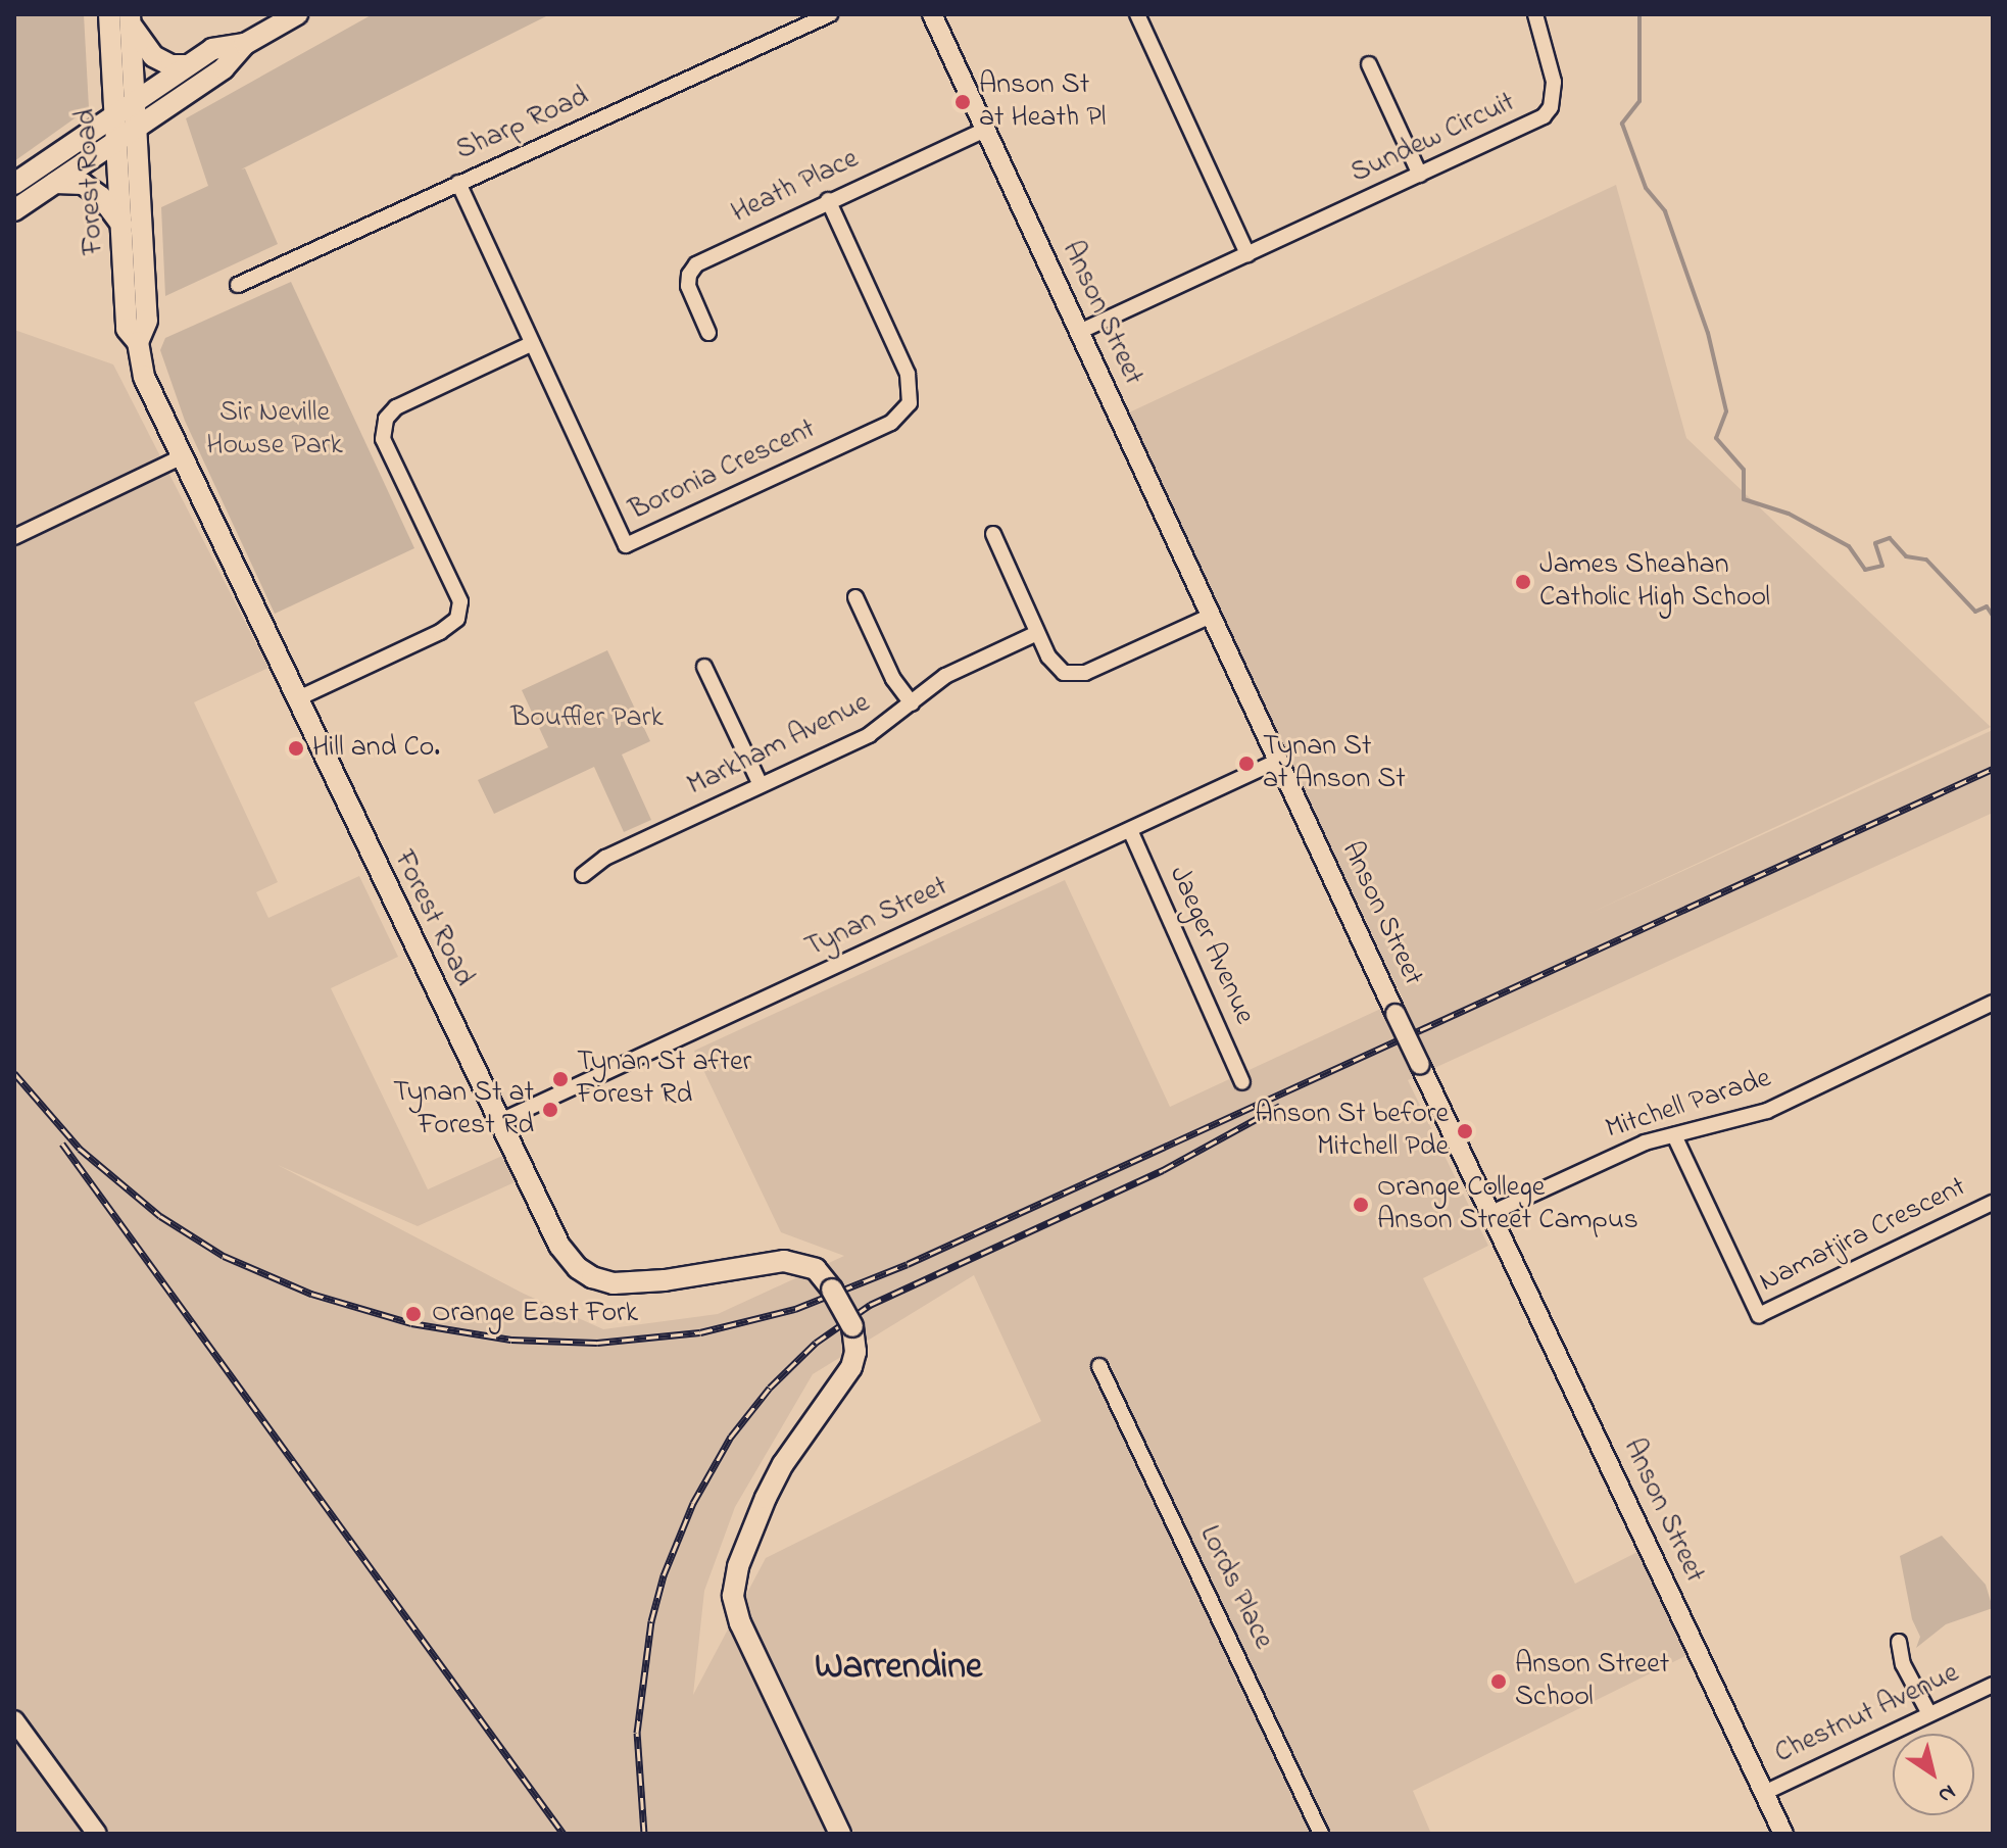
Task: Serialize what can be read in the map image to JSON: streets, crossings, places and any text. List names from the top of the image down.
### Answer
{
  "streets": {
    "main road": ["Forest Road"],
    "street": [
      "Sharp Road",
      "Sundew Circuit",
      "Heath Place",
      "Anson Street",
      "Boronia Crescent",
      "Markham Avenue",
      "Tynan Street",
      "Jaeger Avenue",
      "Mitchell Parade",
      "Namatjira Crescent",
      "Lords Place",
      "Chestnut Avenue"
    ]
  },
  "crossings": [
    ["Sharp Road", "Boronia Crescent"],
    ["Sundew Circuit", "Anson Street"],
    ["Forest Road", "Tynan Street"],
    ["Heath Place", "Anson Street"],
    ["Heath Place", "Boronia Crescent"],
    ["Anson Street", "Tynan Street"],
    ["Anson Street", "Mitchell Parade"],
    ["Anson Street", "Chestnut Avenue"],
    ["Tynan Street", "Jaeger Avenue"],
    ["Mitchell Parade", "Namatjira Crescent"]
  ],
  "districts": ["Warrendine"],
  "parks": ["Sir Neville Howse Park", "Bouffler Park"],
  "places": [
    "Anson St at Heath Pl",
    "James Sheahan Catholic High School",
    "Hill and Co.",
    "Tynan St at Anson St",
    "Tynan St after Forest Rd",
    "Tynan St at Forest Rd",
    "Anson St before Mitchell Pde",
    "Orange College Anson Street Campus",
    "Orange East Fork",
    "Anson Street School"
  ],
  "north": "bottom right"
}
